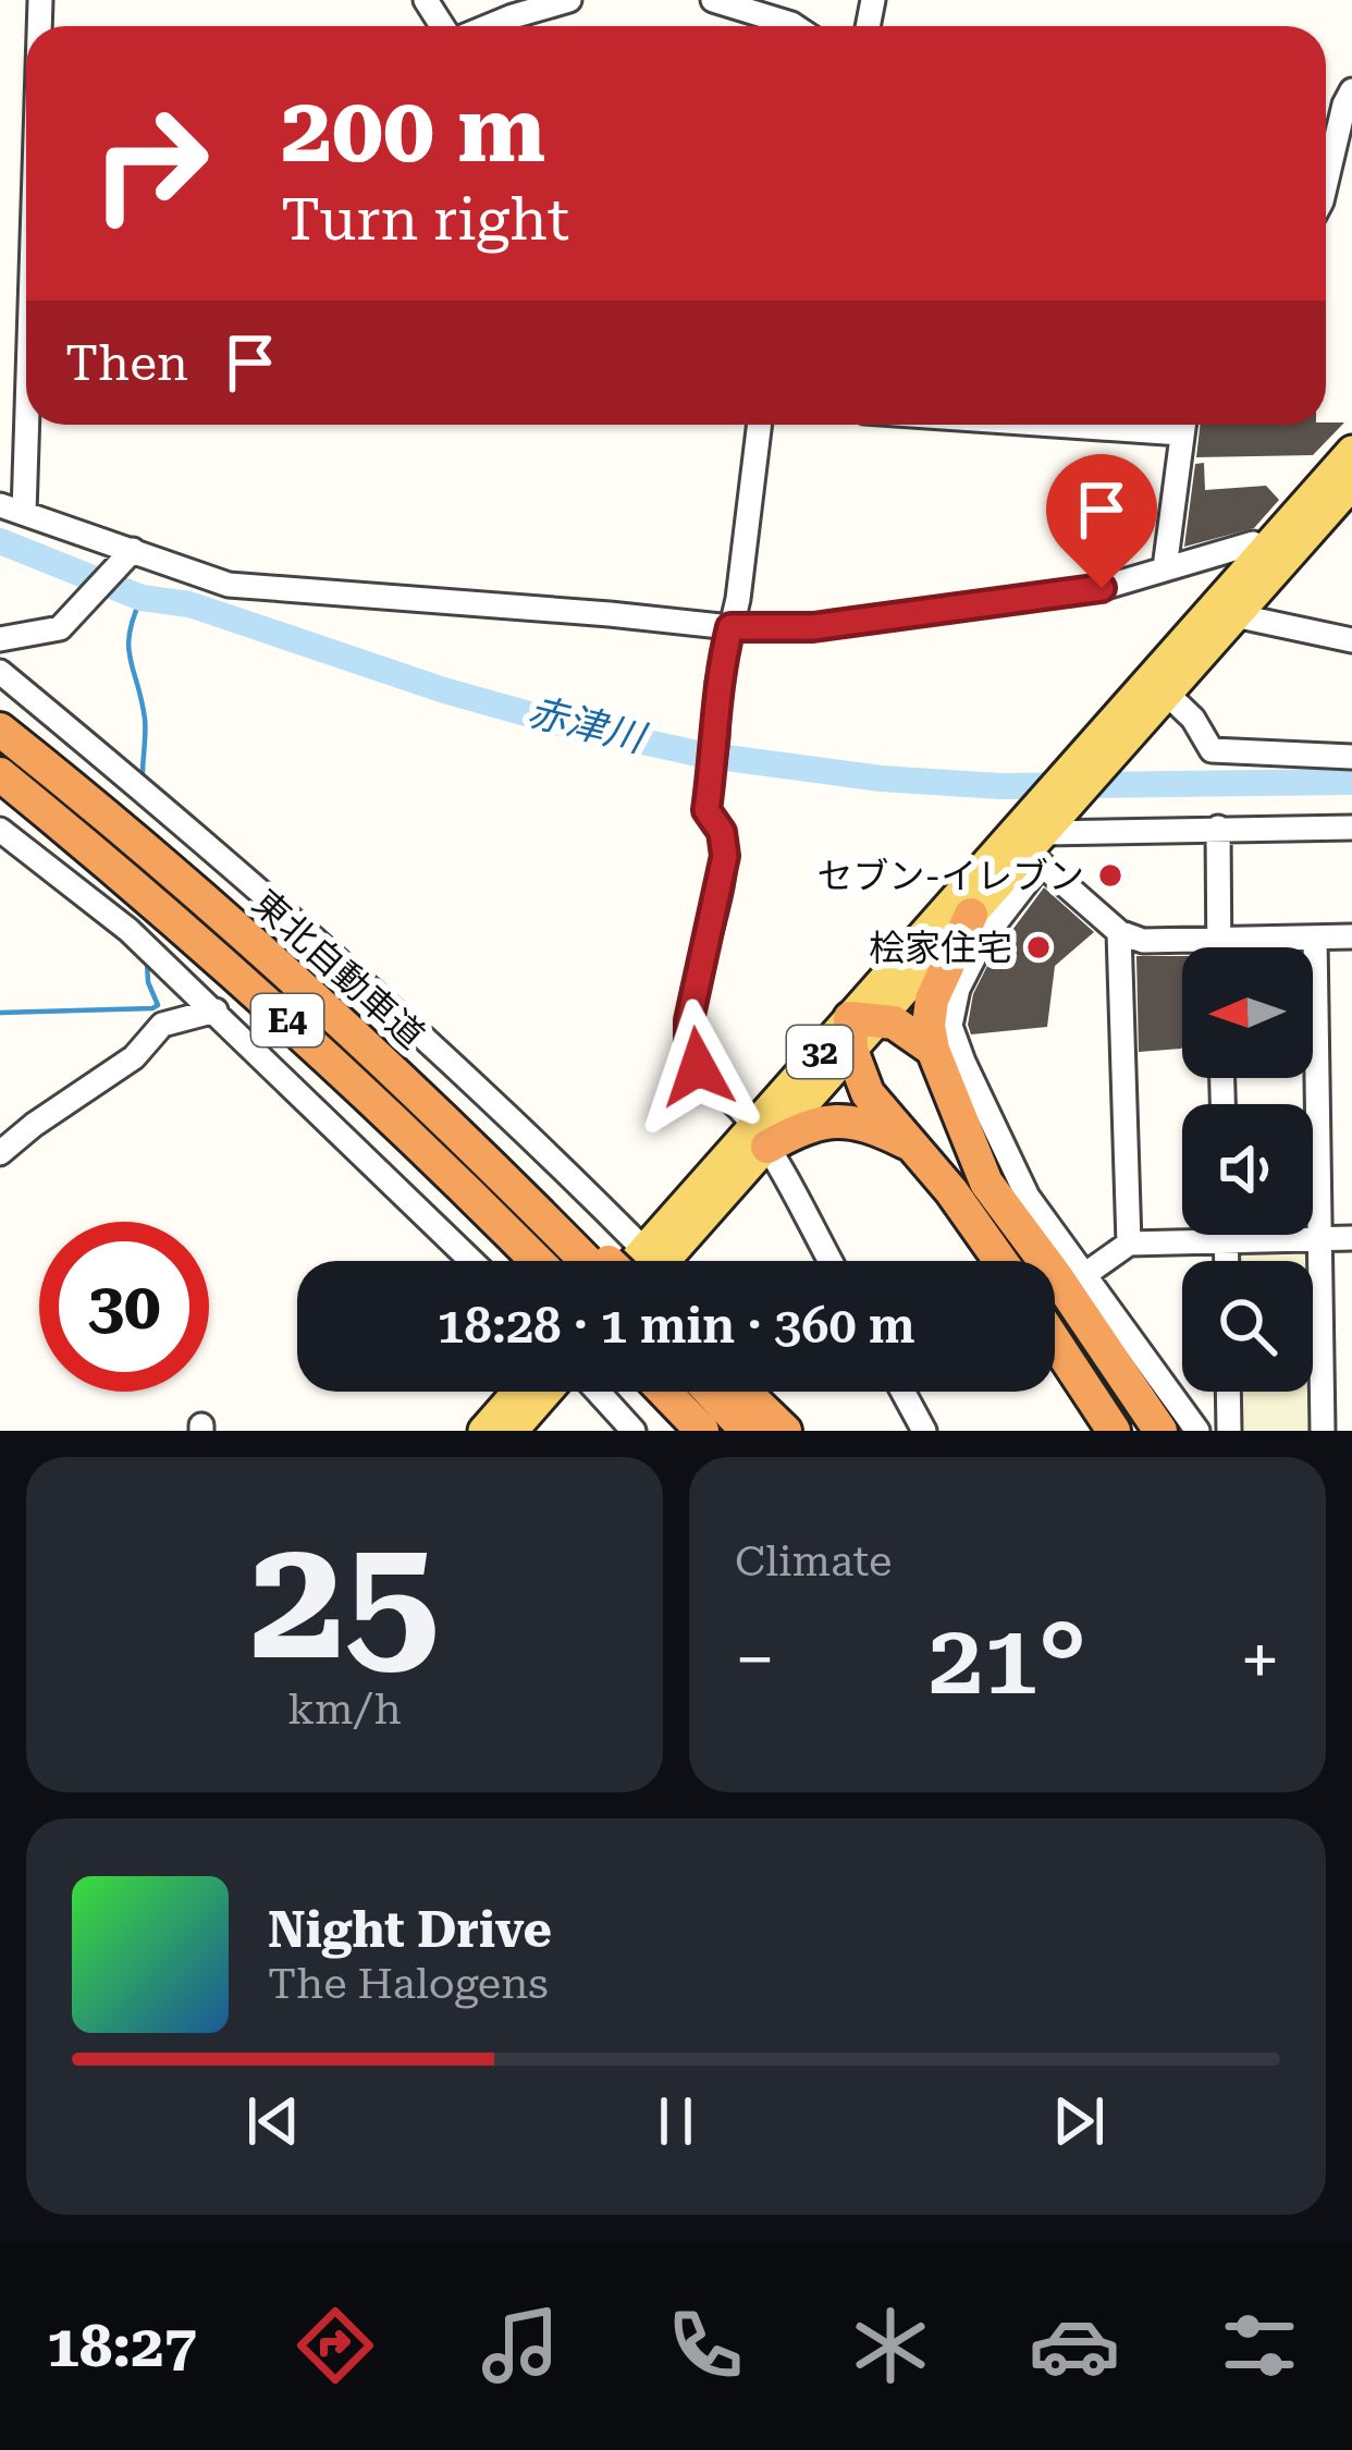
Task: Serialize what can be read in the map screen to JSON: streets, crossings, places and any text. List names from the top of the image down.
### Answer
{
  "streets": {
    "highway": ["東北自動車道", "E4"],
    "main road": ["32"]
  },
  "water": ["赤津川"],
  "places": ["セブン-イレブン", "桧家住宅"],
  "north": "left",
  "page": {
    "turn": ["200 m", "Turn right"],
    "then": "Then",
    "limit": "30",
    "trip": "18:28 · 1 min · 360 m",
    "tile": [
      ["25", "km/h"],
      "Climate"
    ],
    "heat": ["−", "21°", "+"],
    "song": ["Night Drive", "The Halogens"],
    "tabs": "18:27"
  }
}
